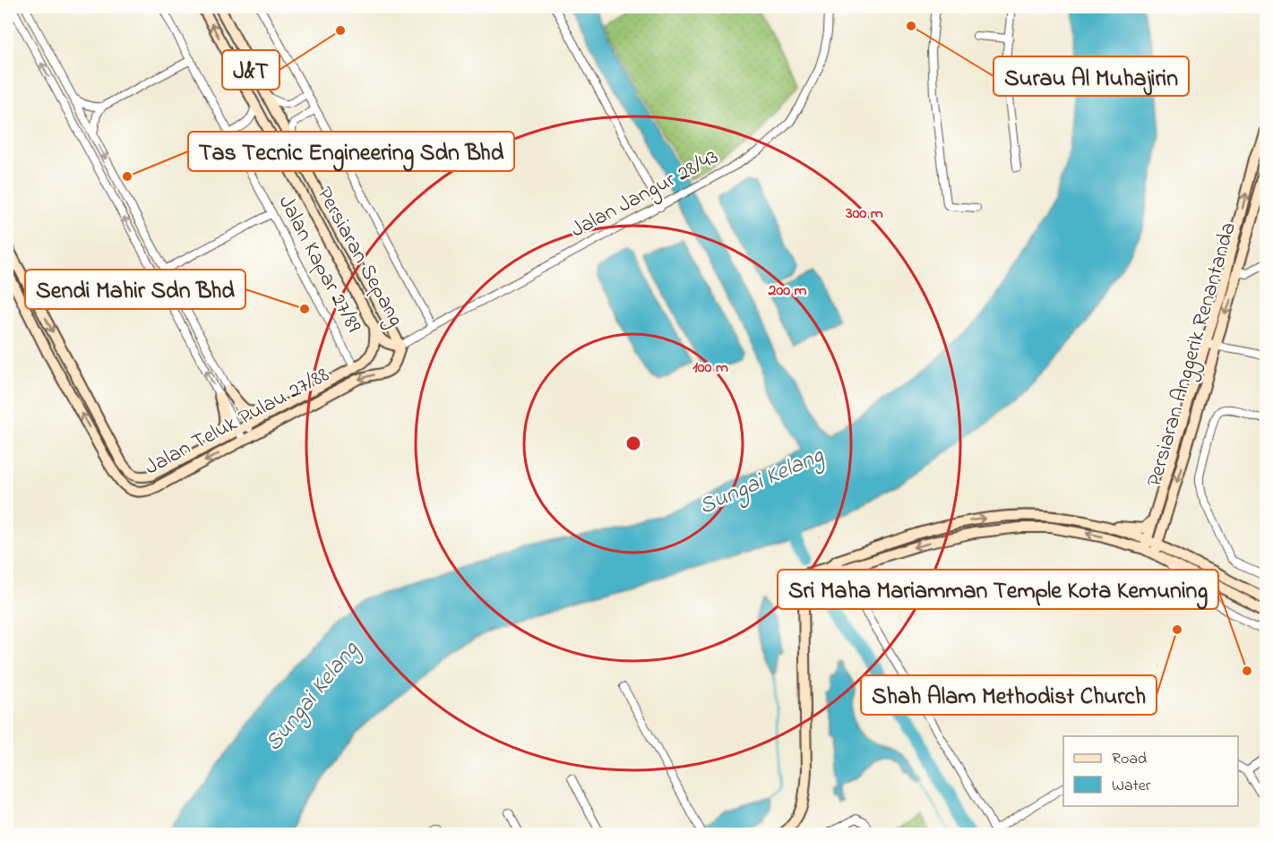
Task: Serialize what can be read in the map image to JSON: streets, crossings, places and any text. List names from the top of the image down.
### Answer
{
  "streets": {
    "main road": ["Persiaran Sepang", "Persiaran Anggerik Renantanda", "Jalan Teluk Pulau 27/88"],
    "street": ["Jalan Jangur 28/43", "Jalan Kapar 27/89"]
  },
  "crossings": [
    ["Jalan Jangur 28/43", "Persiaran Sepang"],
    ["Jalan Jangur 28/43", "Jalan Teluk Pulau 27/88"],
    ["Persiaran Sepang", "Jalan Teluk Pulau 27/88"],
    ["Jalan Kapar 27/89", "Jalan Teluk Pulau 27/88"]
  ],
  "water": ["Sungai Kelang"],
  "places": [
    "Surau Al Muhajirin",
    "J&T",
    "Tas Tecnic Engineering Sdn Bhd",
    "Sendi Mahir Sdn Bhd",
    "Shah Alam Methodist Church",
    "Sri Maha Mariamman Temple Kota Kemuning"
  ],
  "legend": ["Road", "Water"],
  "rings": ["300 m", "200 m", "100 m"]
}
